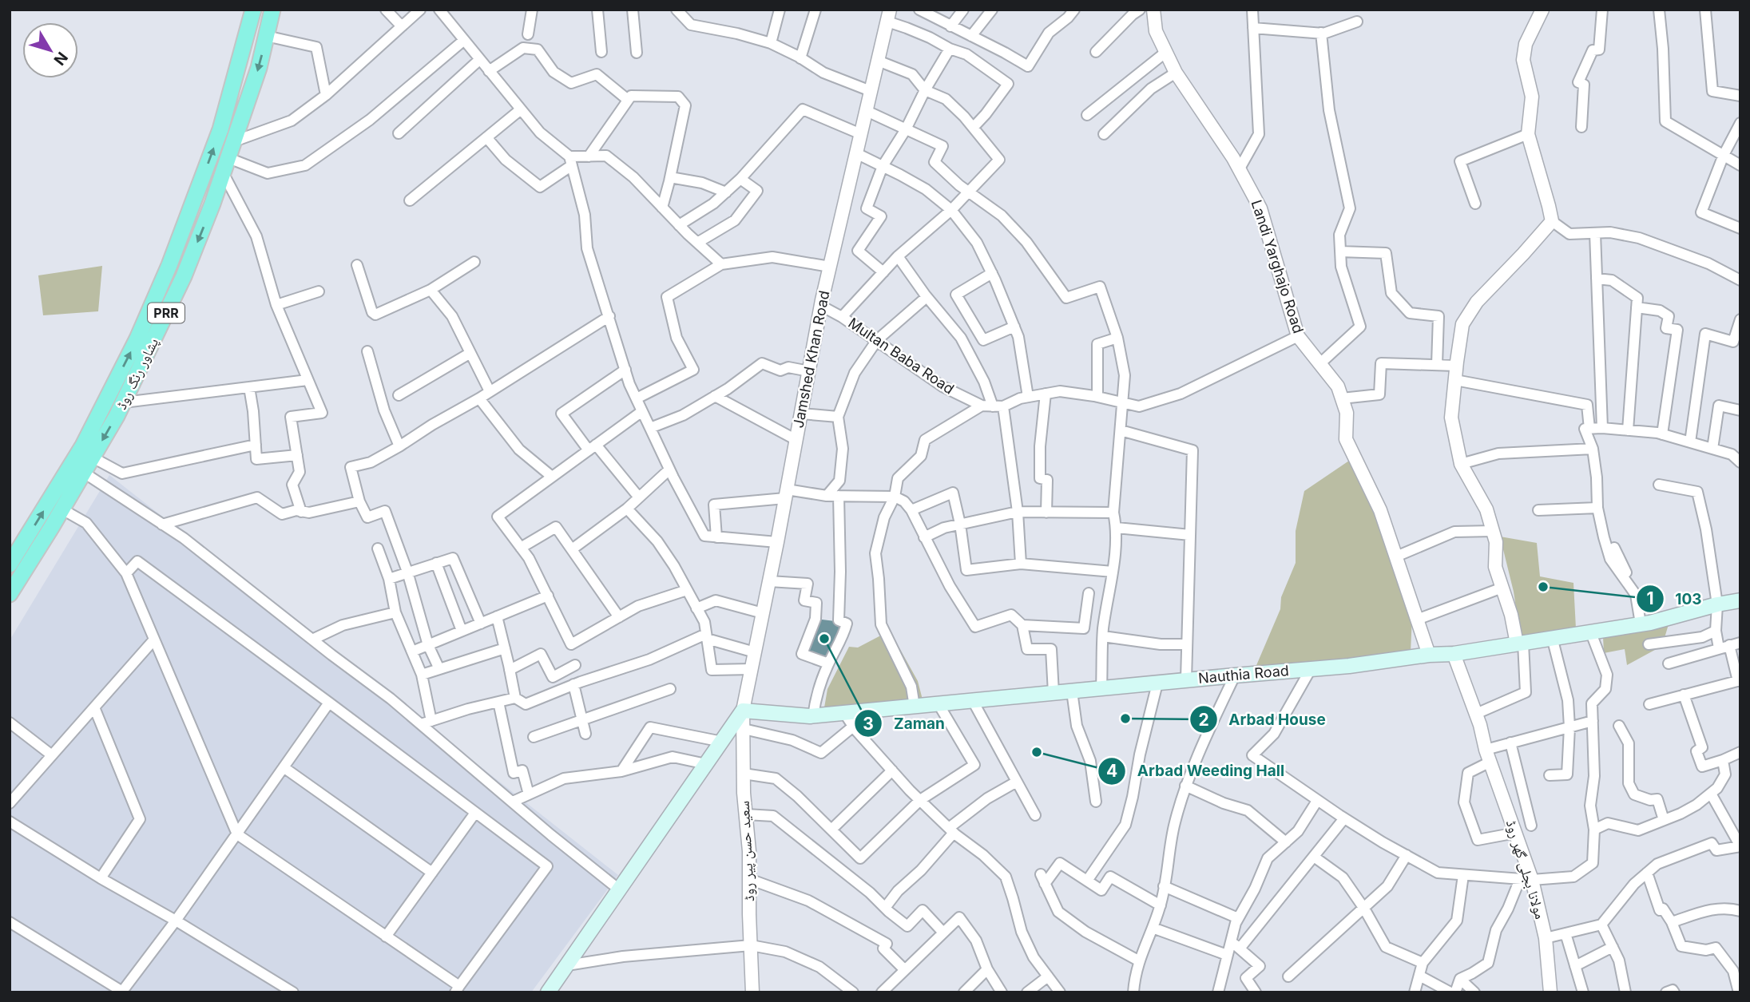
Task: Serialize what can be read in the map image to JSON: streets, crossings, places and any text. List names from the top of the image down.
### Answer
{
  "streets": {
    "highway": ["PRR", "پشاور رنگ روڈ"],
    "main road": ["Nauthia Road"],
    "street": [
      "Landi Yarghajo Road",
      "Multan Baba Road",
      "Jamshed Khan Road",
      "سعید حسن پیر روڈ",
      "مولانا بجلی گھر روڈ"
    ]
  },
  "crossings": [
    ["Landi Yarghajo Road", "Multan Baba Road"],
    ["Landi Yarghajo Road", "Nauthia Road"],
    ["Multan Baba Road", "Jamshed Khan Road"],
    ["Jamshed Khan Road", "Nauthia Road"],
    ["Jamshed Khan Road", "سعید حسن پیر روڈ"],
    ["Nauthia Road", "سعید حسن پیر روڈ"],
    ["Nauthia Road", "مولانا بجلی گھر روڈ"]
  ],
  "places": [
    "103",
    "Zaman",
    "Arbad House",
    "Arbad Weeding Hall"
  ],
  "north": "bottom right"
}
